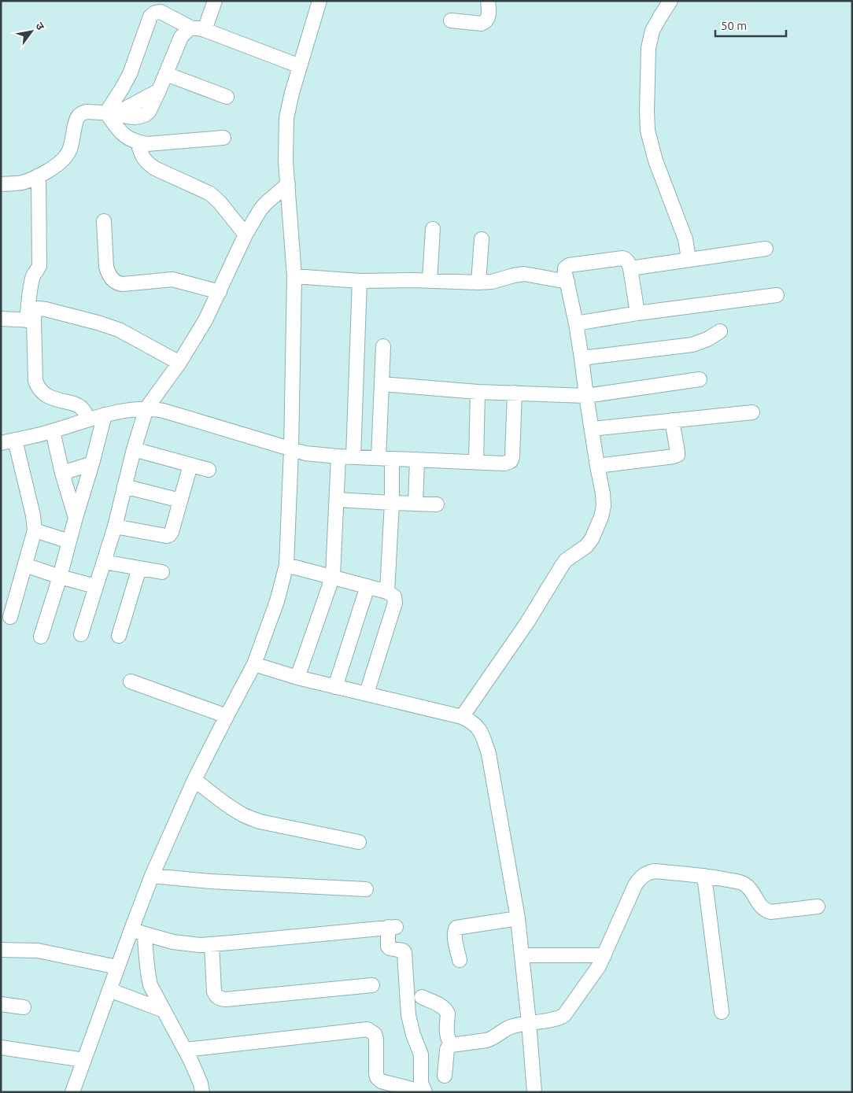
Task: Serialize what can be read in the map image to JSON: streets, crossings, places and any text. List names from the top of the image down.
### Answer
{
  "scale_bar": "50 m",
  "north": "top right"
}
